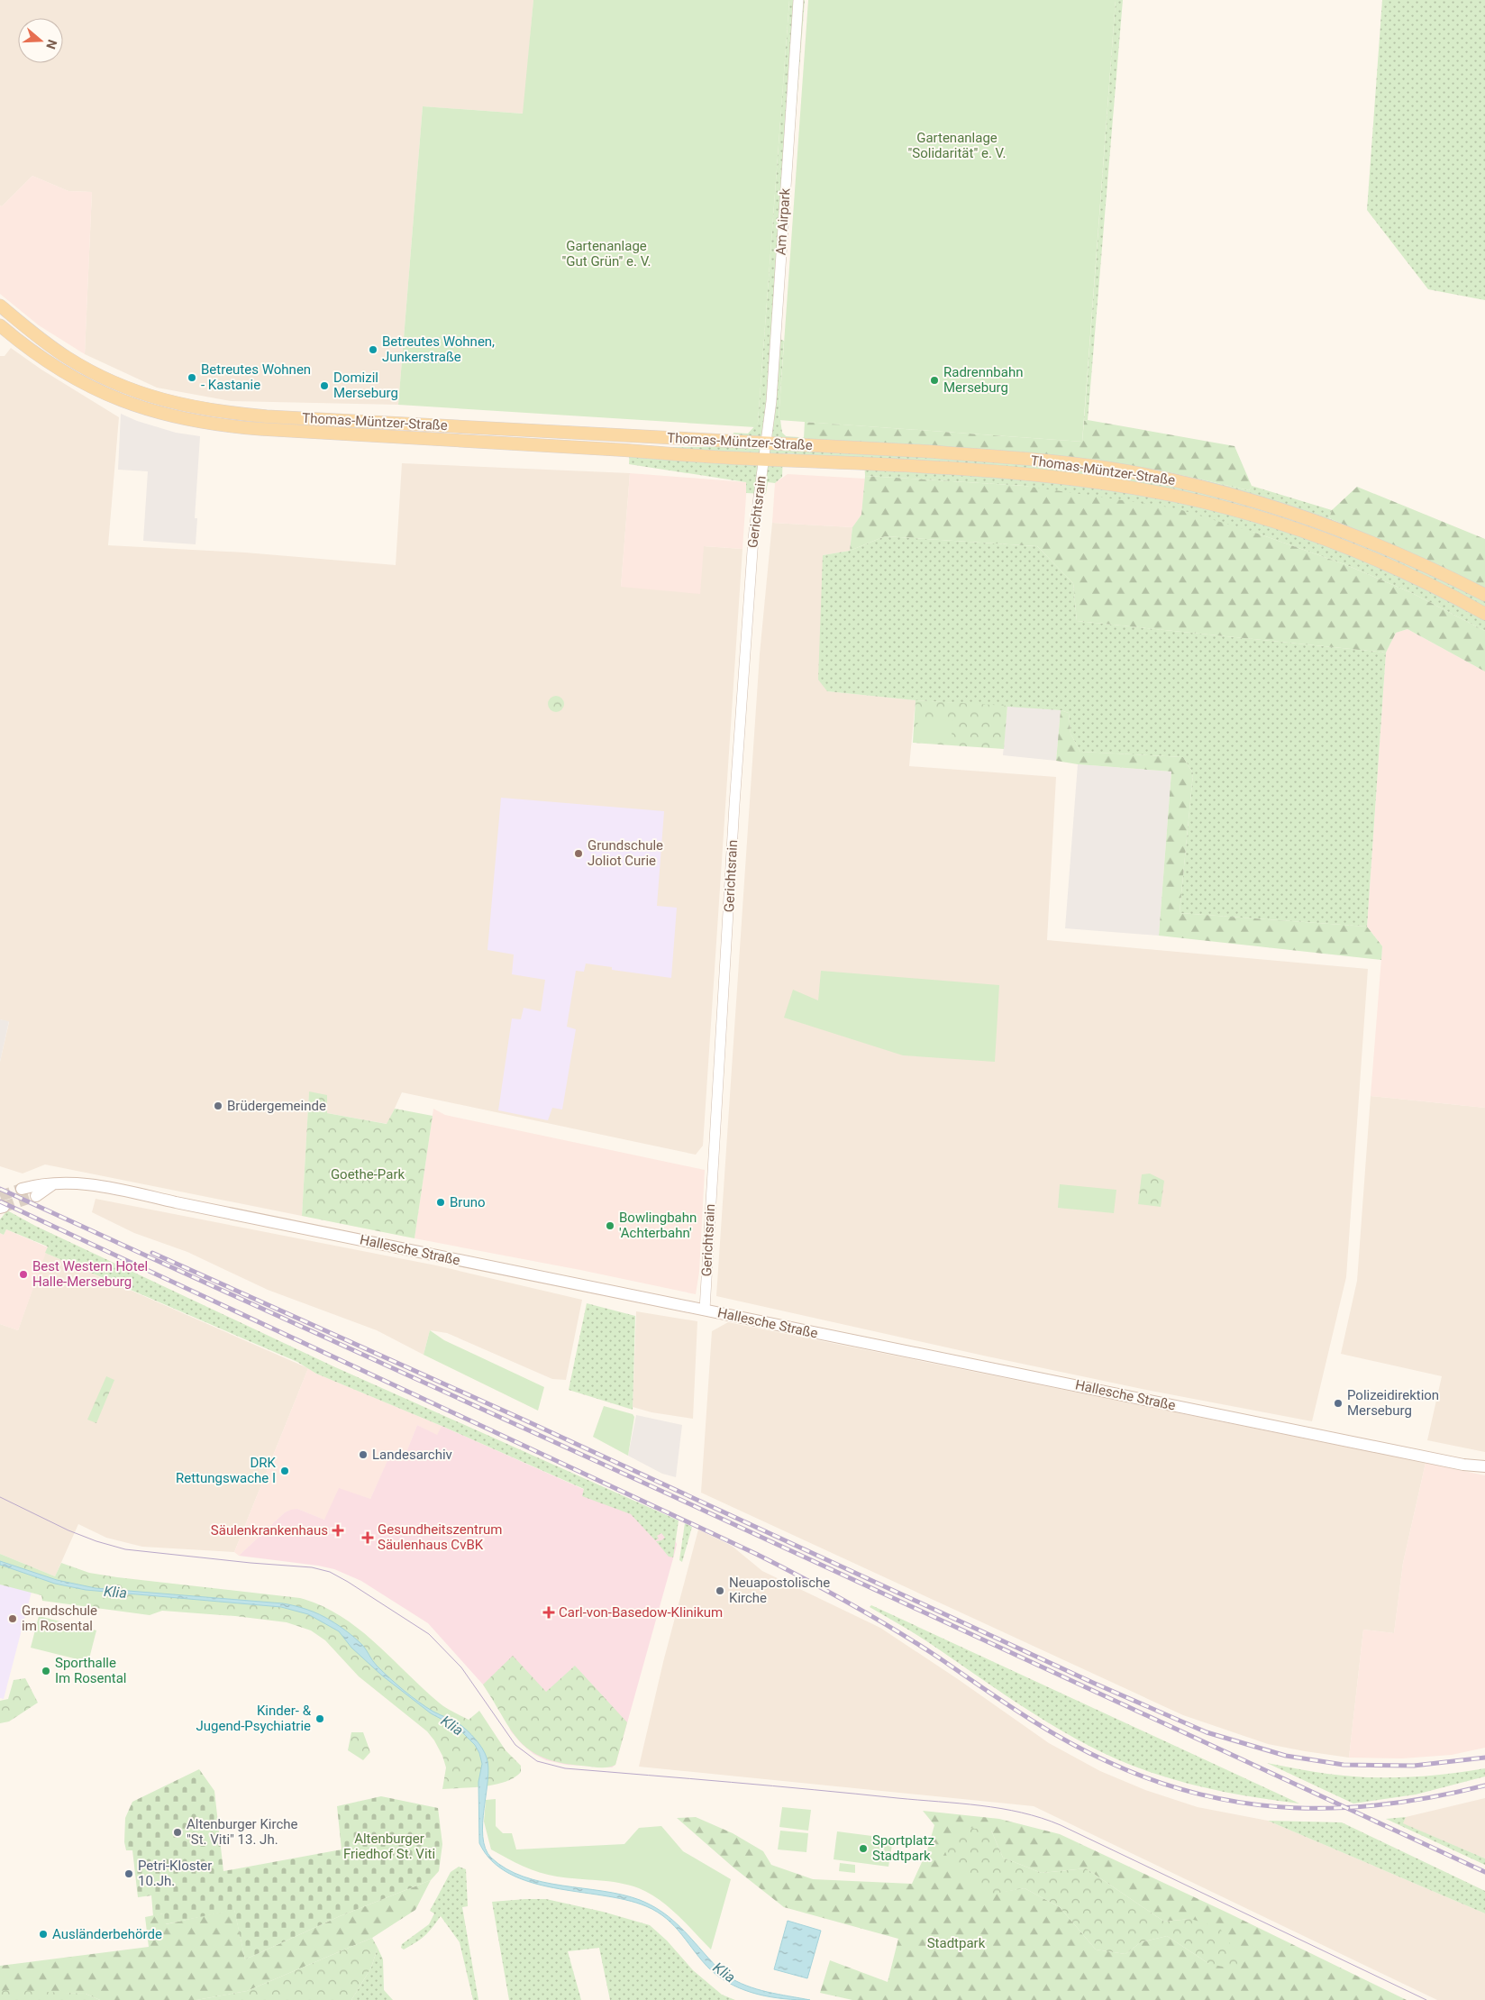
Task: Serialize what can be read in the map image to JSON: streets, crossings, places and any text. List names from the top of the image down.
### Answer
{
  "streets": {
    "main road": ["Thomas-Müntzer-Straße", "Hallesche Straße"],
    "street": ["Am Airpark", "Gerichtsrain"]
  },
  "crossings": [
    ["Am Airpark", "Thomas-Müntzer-Straße"],
    ["Am Airpark", "Gerichtsrain"],
    ["Thomas-Müntzer-Straße", "Gerichtsrain"],
    ["Gerichtsrain", "Hallesche Straße"]
  ],
  "water": ["Klia"],
  "parks": [
    "Gartenanlage \"Solidarität\" e. V.",
    "Gartenanlage \"Gut Grün\" e. V.",
    "Goethe-Park",
    "Altenburger Friedhof St. Viti",
    "Stadtpark"
  ],
  "places": {
    "other": [
      "Betreutes Wohnen, Junkerstraße",
      "Betreutes Wohnen - Kastanie",
      "Radrennbahn Merseburg",
      "Domizil Merseburg",
      "Grundschule Joliot Curie",
      "Brüdergemeinde",
      "Bruno",
      "Bowlingbahn 'Achterbahn'",
      "Best Western Hotel Halle-Merseburg",
      "Polizeidirektion Merseburg",
      "Landesarchiv",
      "DRK Rettungswache I",
      "Neuapostolische Kirche",
      "Grundschule im Rosental",
      "Sporthalle Im Rosental",
      "Kinder- & Jugend-Psychiatrie",
      "Altenburger Kirche \"St. Viti\" 13. Jh.",
      "Sportplatz Stadtpark",
      "Petri-Kloster 10.Jh.",
      "Ausländerbehörde"
    ],
    "health": ["Säulenkrankenhaus", "Gesundheitszentrum Säulenhaus CvBK", "Carl-von-Basedow-Klinikum"]
  },
  "north": "right"
}
